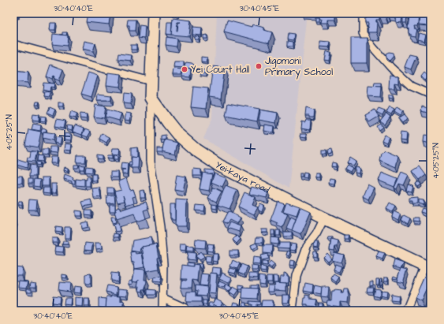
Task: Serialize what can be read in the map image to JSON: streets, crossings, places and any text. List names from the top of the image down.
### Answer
{
  "streets": {
    "main road": ["Yei-kaya road"]
  },
  "places": ["Jigomoni Primary School", "Yei Court Hall"],
  "coordinates": ["30°40'40\"E", "30°40'45\"E", "4°05'25\"N"]
}
